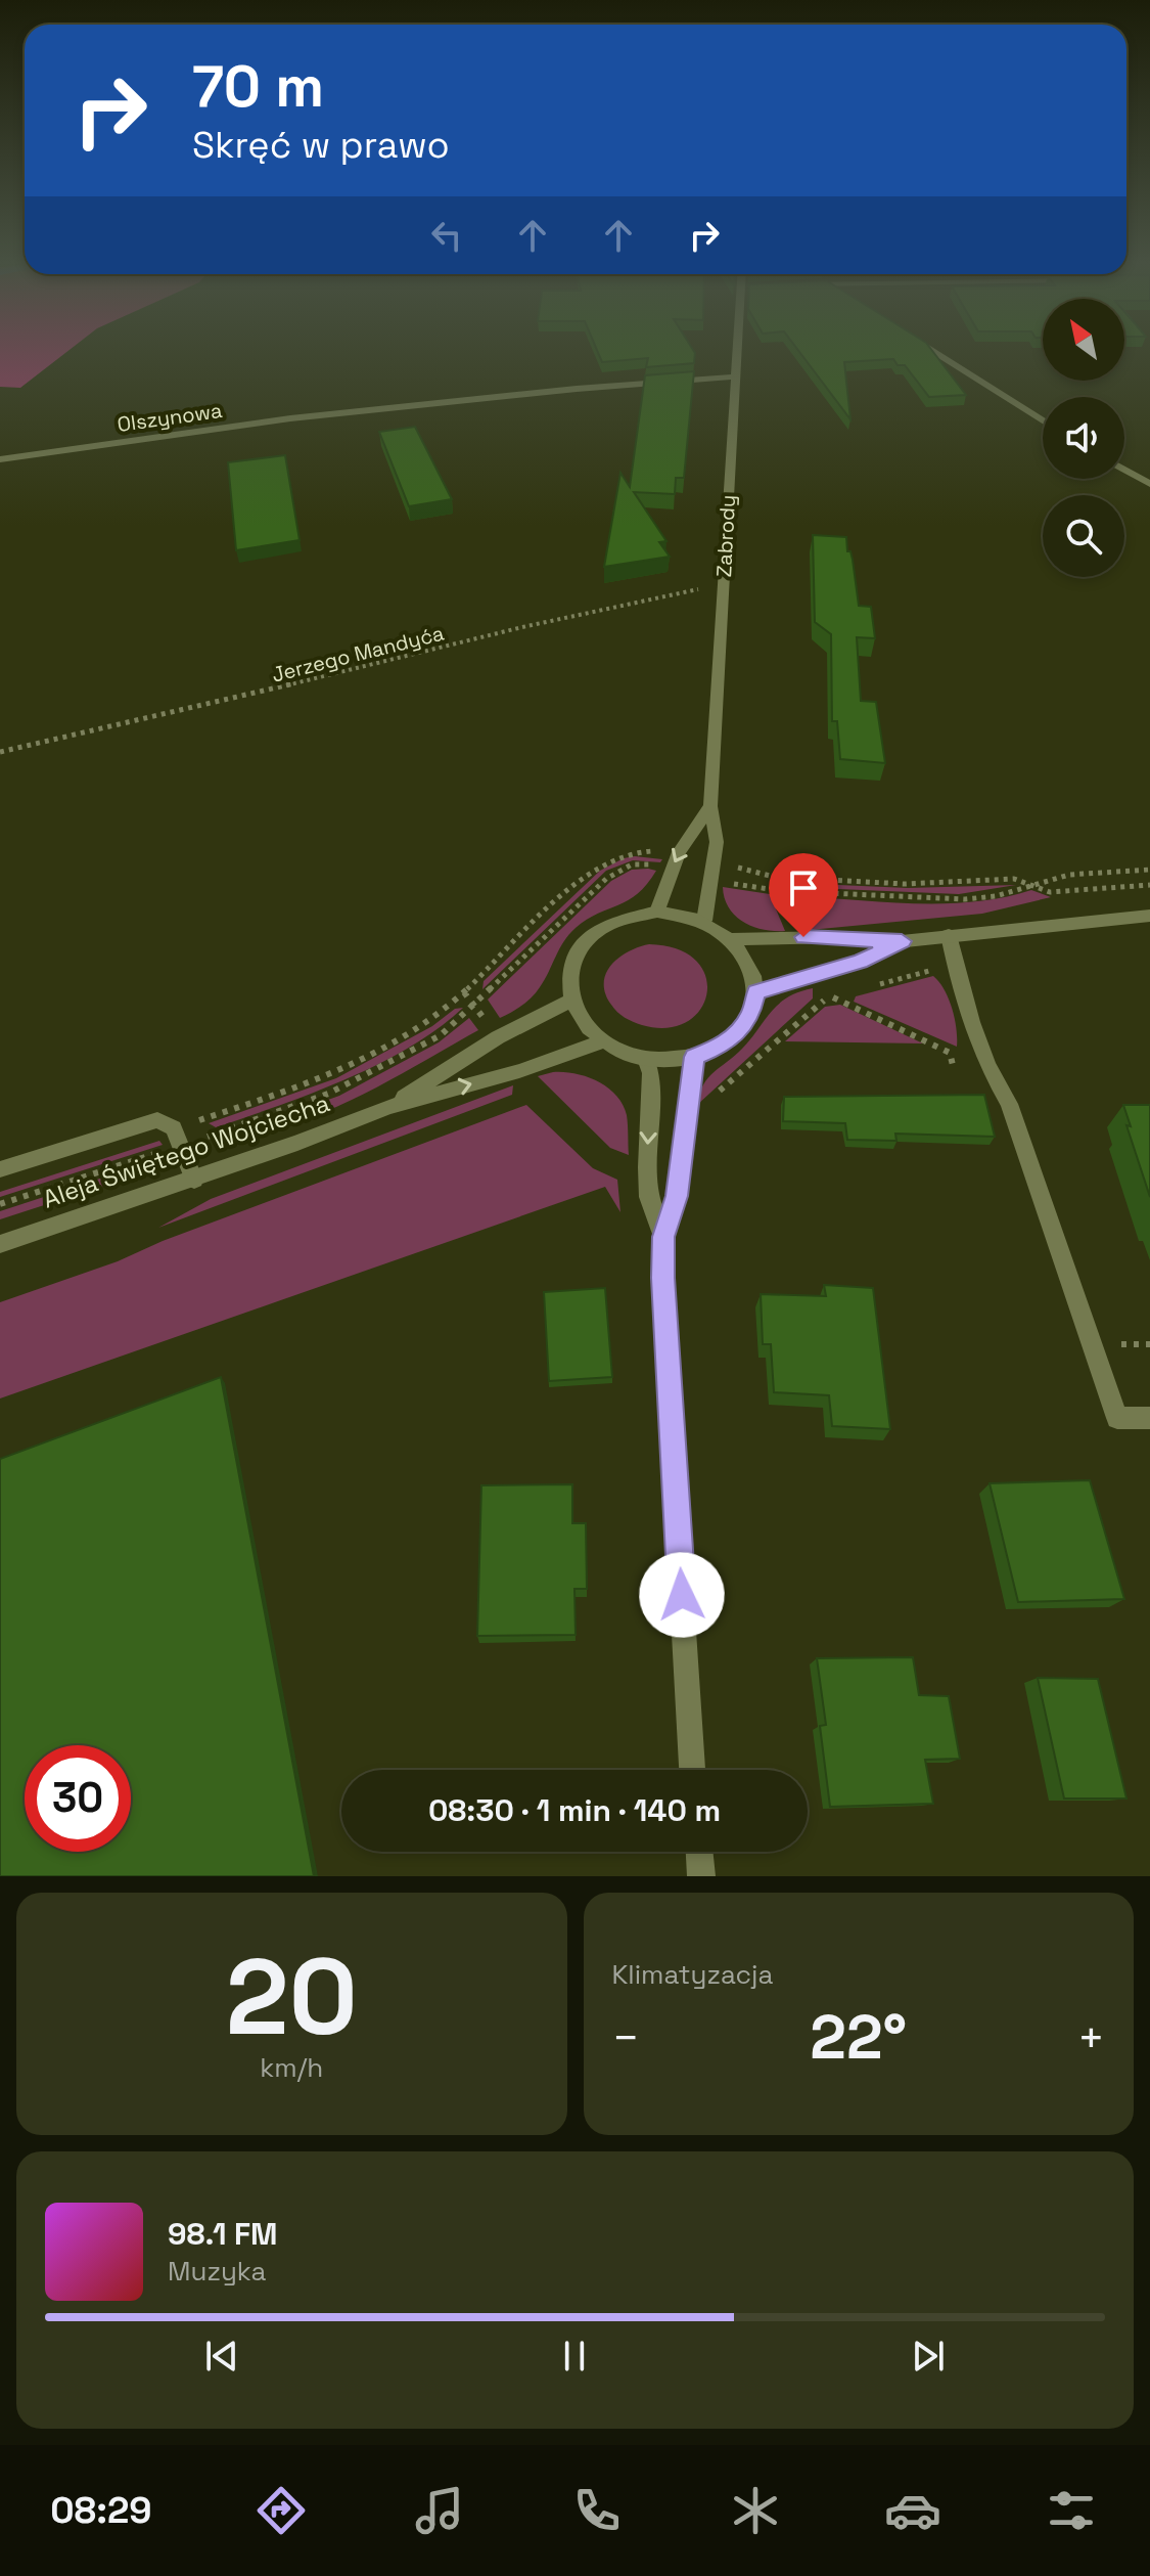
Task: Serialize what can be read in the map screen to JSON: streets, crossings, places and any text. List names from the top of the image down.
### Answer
{
  "streets": {
    "street": ["Olszynowa", "Zabrody", "Aleja Świętego Wojciecha"],
    "path": ["Jerzego Mandyća"]
  },
  "crossings": [
    ["Olszynowa", "Zabrody"],
    ["Zabrody", "Jerzego Mandyća"],
    ["Zabrody", "Aleja Świętego Wojciecha"]
  ],
  "north": "top left",
  "page": {
    "turn": ["70 m", "Skręć w prawo"],
    "limit": "30",
    "trip": "08:30 · 1 min · 140 m",
    "tile": [
      ["20", "km/h"],
      "Klimatyzacja"
    ],
    "heat": ["−", "22°", "+"],
    "song": ["98.1 FM", "Muzyka"],
    "tabs": "08:29"
  }
}
